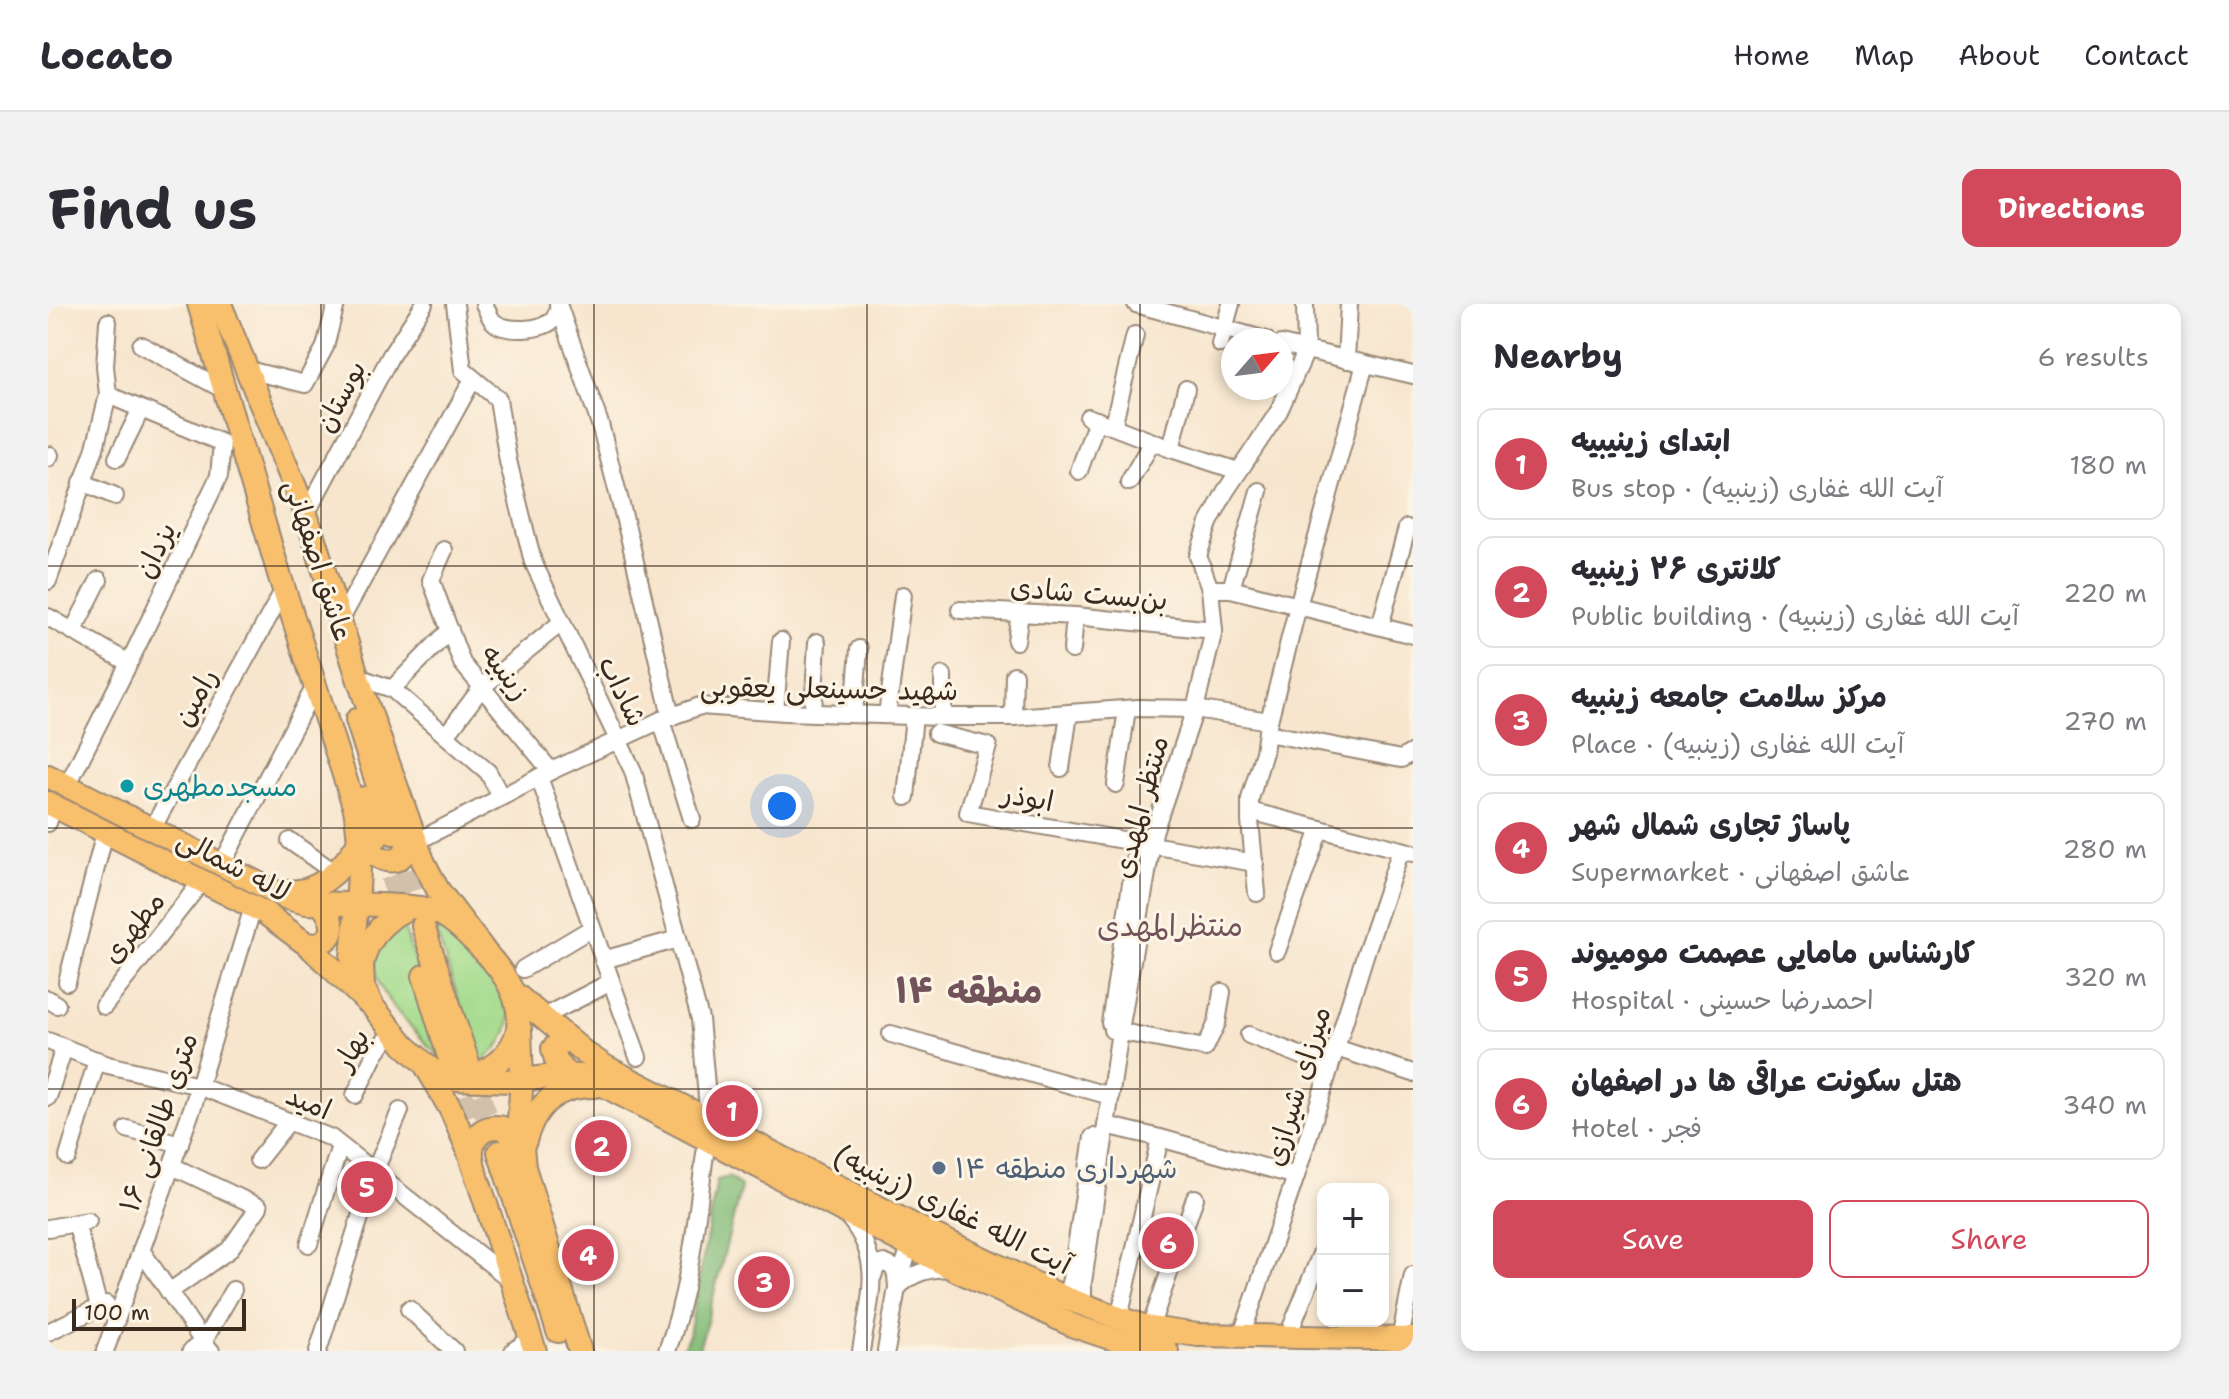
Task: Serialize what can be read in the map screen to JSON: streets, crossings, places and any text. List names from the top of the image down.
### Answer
{
  "streets": {
    "main road": ["عاشق اصفهانی", "لاله شمالی", "آیت الله غفاری (زینبیه)"],
    "street": [
      "بوستان",
      "یزدان",
      "بن‌بست شادی",
      "زینبیه",
      "شهید حسینعلی یعقوبی",
      "شاداب",
      "رامین",
      "ابوذر",
      "منتظر المهدی",
      "مطهری",
      "بهار",
      "میرزای شیرازی",
      "امید",
      "۱۶ متری طالقانی"
    ]
  },
  "crossings": [
    ["یزدان", "لاله شمالی"],
    ["بن‌بست شادی", "منتظر المهدی"],
    ["زینبیه", "شهید حسینعلی یعقوبی"],
    ["شهید حسینعلی یعقوبی", "شاداب"],
    ["شهید حسینعلی یعقوبی", "منتظر المهدی"],
    ["شاداب", "آیت الله غفاری (زینبیه)"],
    ["رامین", "لاله شمالی"],
    ["ابوذر", "منتظر المهدی"],
    ["منتظر المهدی", "آیت الله غفاری (زینبیه)"],
    ["لاله شمالی", "مطهری"],
    ["لاله شمالی", "بهار"],
    ["لاله شمالی", "۱۶ متری طالقانی"],
    ["لاله شمالی", "آیت الله غفاری (زینبیه)"],
    ["میرزای شیرازی", "آیت الله غفاری (زینبیه)"],
    ["امید", "۱۶ متری طالقانی"]
  ],
  "districts": ["منتظرالمهدی", "منطقه ۱۴"],
  "places": ["مسجدمطهری", "شهرداری منطقه ۱۴"],
  "scale_bar": "100 m",
  "north": "top right",
  "page": {
    "header": "Locato",
    "nav": [
      "Home",
      "Map",
      "About",
      "Contact"
    ],
    "buttons": [
      "Directions",
      ["Save", "Share"]
    ],
    "title": "Find us",
    "heading": ["Nearby", "6 results"],
    "list": [
      {
        "mark": "1",
        "name": "ابتدای زینیبیه",
        "note": "Bus stop · آیت الله غفاری (زینبیه)",
        "value": "180 m"
      },
      {
        "mark": "2",
        "name": "کلانتری ۲۶ زینبیه",
        "note": "Public building · آیت الله غفاری (زینبیه)",
        "value": "220 m"
      },
      {
        "mark": "3",
        "name": "مرکز سلامت جامعه زینبیه",
        "note": "Place · آیت الله غفاری (زینبیه)",
        "value": "270 m"
      },
      {
        "mark": "4",
        "name": "پاساژ تجاری شمال شهر",
        "note": "Supermarket · عاشق اصفهانی",
        "value": "280 m"
      },
      {
        "mark": "5",
        "name": "کارشناس مامایی عصمت مومیوند",
        "note": "Hospital · احمدرضا حسینی",
        "value": "320 m"
      },
      {
        "mark": "6",
        "name": "هتل سکونت عراقی ها در اصفهان",
        "note": "Hotel · فجر",
        "value": "340 m"
      }
    ],
    "pins": [
      "1",
      "2",
      "5",
      "6",
      "4",
      "3"
    ],
    "map_buttons": ["+", "−"],
    "scale": "100 m"
  }
}
